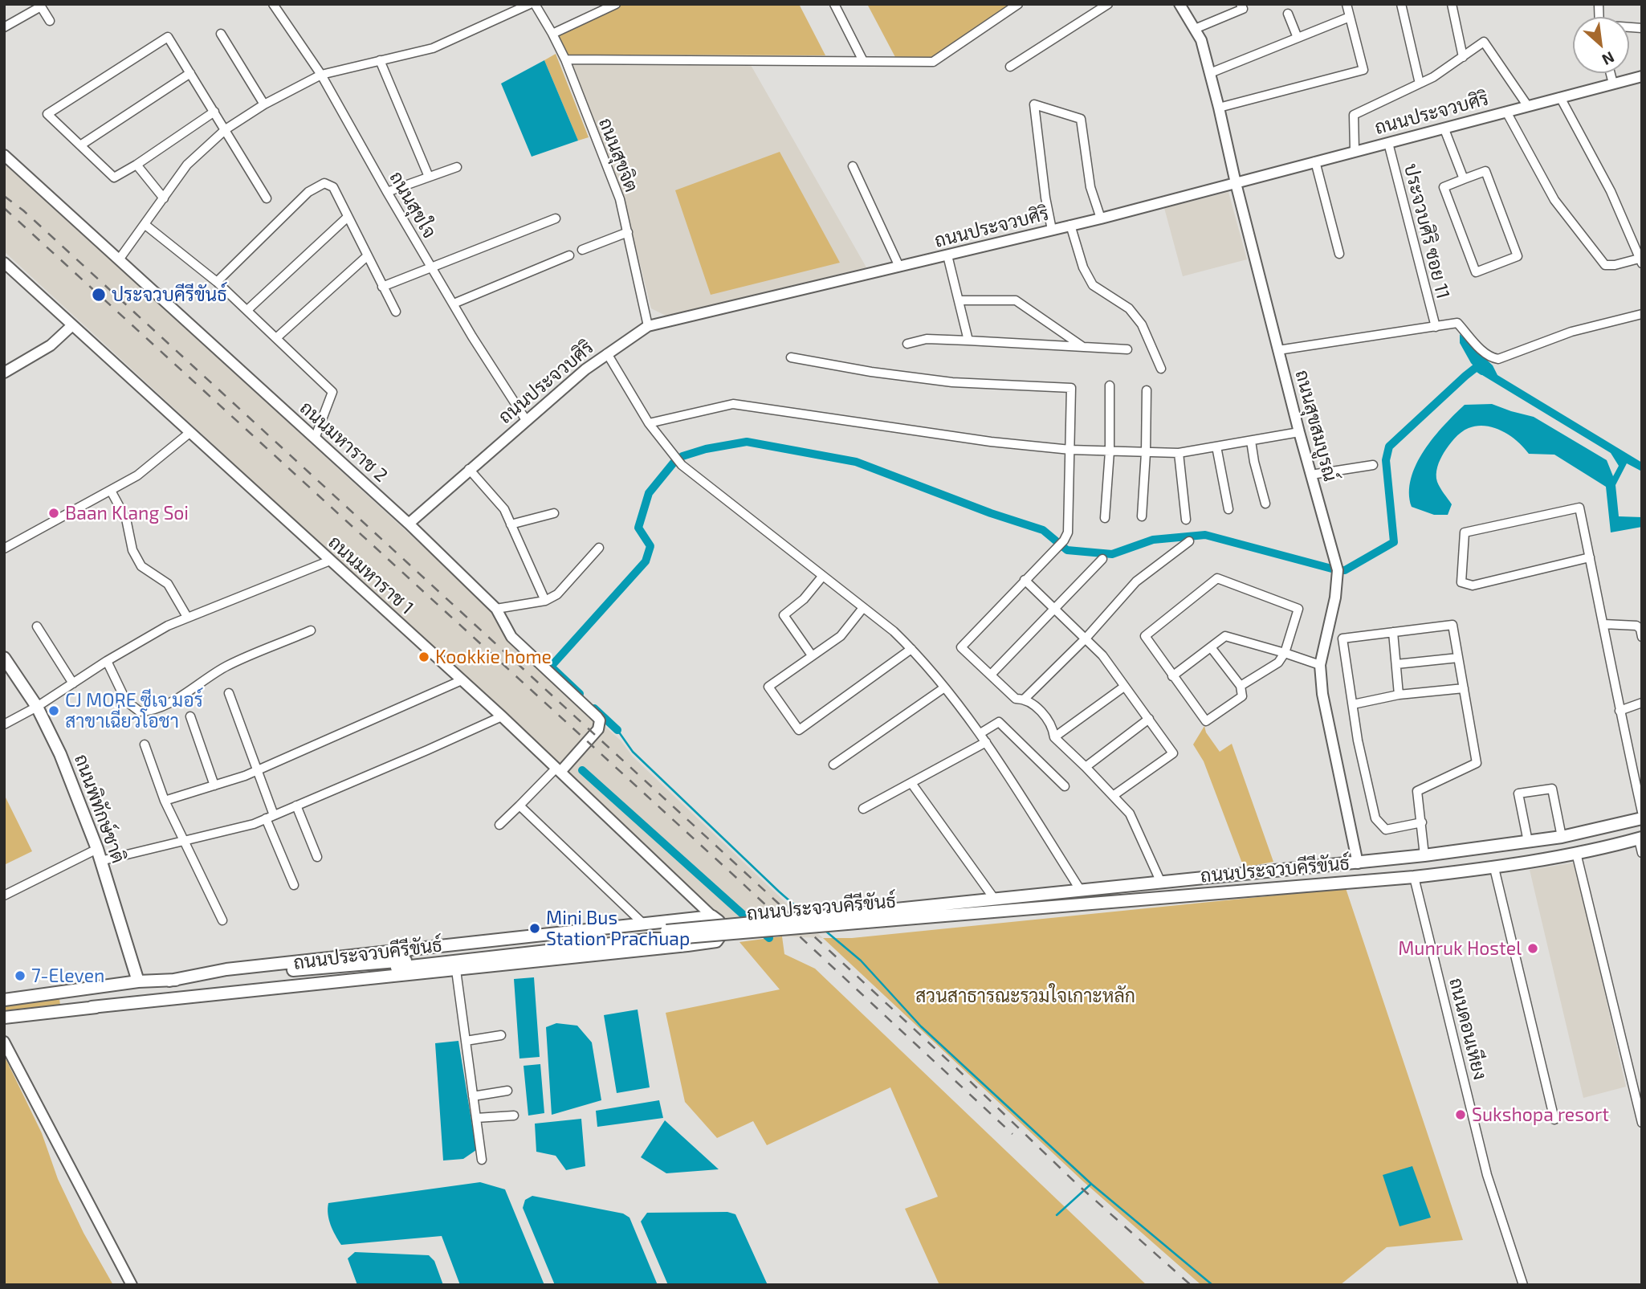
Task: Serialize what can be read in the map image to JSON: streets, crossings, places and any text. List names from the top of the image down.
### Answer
{
  "streets": {
    "main road": ["ถนนพิทักษ์ชาติ", "ถนนประจวบคีรีขันธ์"],
    "street": [
      "ถนนประจวบศิริ",
      "ถนนสุขจิต",
      "ถนนสุขใจ",
      "ประจวบศิริ ซอย 11",
      "ถนนสุขสมบูรณ์",
      "ถนนมหาราช 2",
      "ถนนมหาราช 1",
      "ถนนดอนเหียง"
    ]
  },
  "crossings": [
    ["ถนนประจวบศิริ", "ถนนสุขจิต"],
    ["ถนนประจวบศิริ", "ถนนสุขใจ"],
    ["ถนนประจวบศิริ", "ประจวบศิริ ซอย 11"],
    ["ถนนประจวบศิริ", "ถนนสุขสมบูรณ์"],
    ["ถนนประจวบศิริ", "ถนนมหาราช 2"],
    ["ถนนสุขสมบูรณ์", "ถนนประจวบคีรีขันธ์"],
    ["ถนนมหาราช 2", "ถนนมหาราช 1"],
    ["ถนนพิทักษ์ชาติ", "ถนนประจวบคีรีขันธ์"],
    ["ถนนประจวบคีรีขันธ์", "ถนนดอนเหียง"]
  ],
  "parks": ["สวนสาธารณะรวมใจเกาะหลัก"],
  "places": [
    "ประจวบคีรีขันธ์",
    "Baan Klang Soi",
    "Kookkie home",
    "CJ MORE ซีเจ มอร์ สาขาเฉี่ยวโอชา",
    "Mini Bus Station Prachuap",
    "Munruk Hostel",
    "7-Eleven",
    "Sukshopa resort"
  ],
  "north": "bottom right"
}
